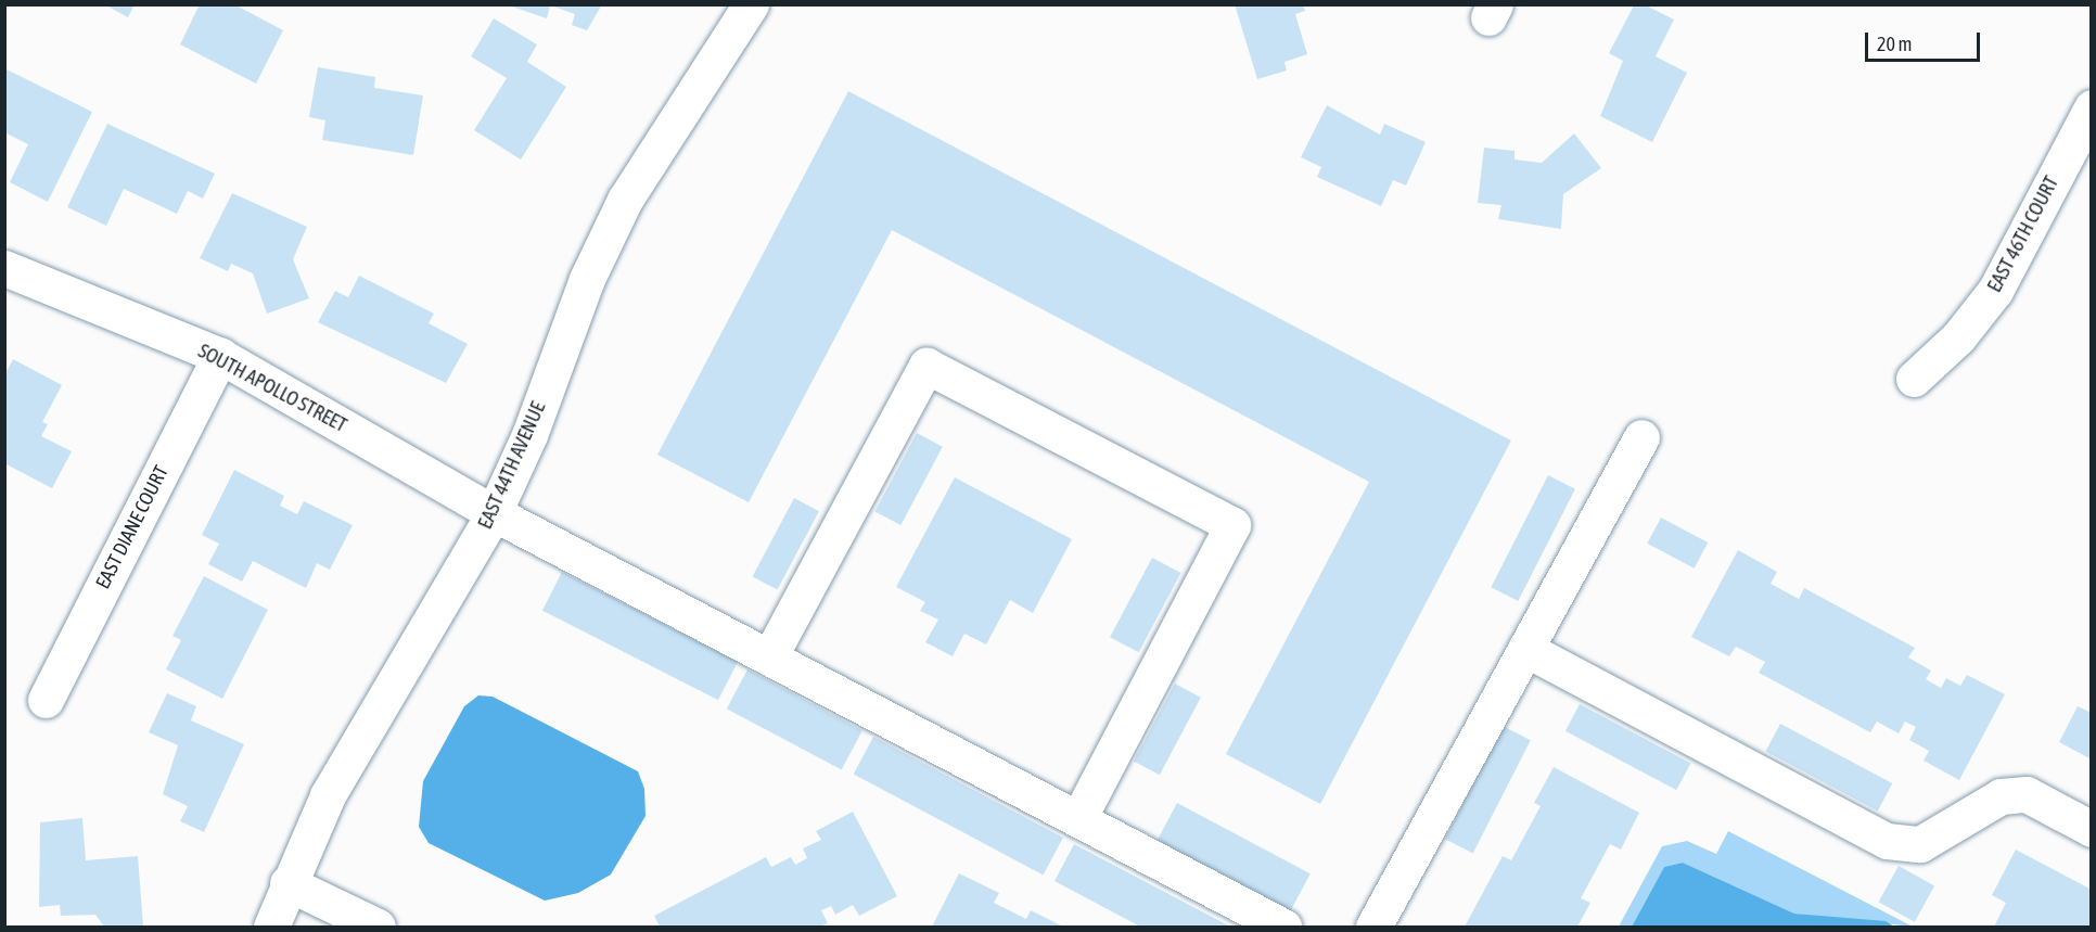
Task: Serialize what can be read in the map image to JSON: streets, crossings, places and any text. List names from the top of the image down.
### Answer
{
  "streets": {
    "street": [
      "EAST 46TH COURT",
      "SOUTH APOLLO STREET",
      "EAST 44TH AVENUE",
      "EAST DIANE COURT"
    ]
  },
  "crossings": [
    ["SOUTH APOLLO STREET", "EAST 44TH AVENUE"],
    ["SOUTH APOLLO STREET", "EAST DIANE COURT"]
  ],
  "scale_bar": "20 m"
}
